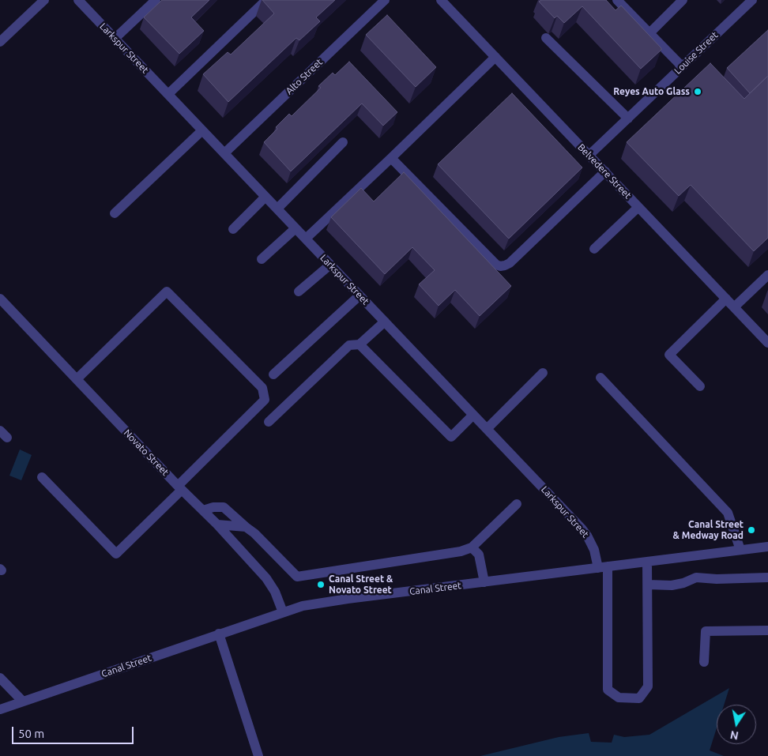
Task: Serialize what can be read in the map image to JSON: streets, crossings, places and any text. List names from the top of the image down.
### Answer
{
  "streets": {
    "street": [
      "Larkspur Street",
      "Louise Street",
      "Alto Street",
      "Belvedere Street",
      "Novato Street",
      "Canal Street"
    ]
  },
  "crossings": [
    ["Larkspur Street", "Alto Street"],
    ["Larkspur Street", "Canal Street"],
    ["Louise Street", "Belvedere Street"],
    ["Novato Street", "Canal Street"]
  ],
  "places": ["Reyes Auto Glass", "Canal Street & Medway Road", "Canal Street & Novato Street"],
  "scale_bar": "50 m",
  "north": "bottom"
}
